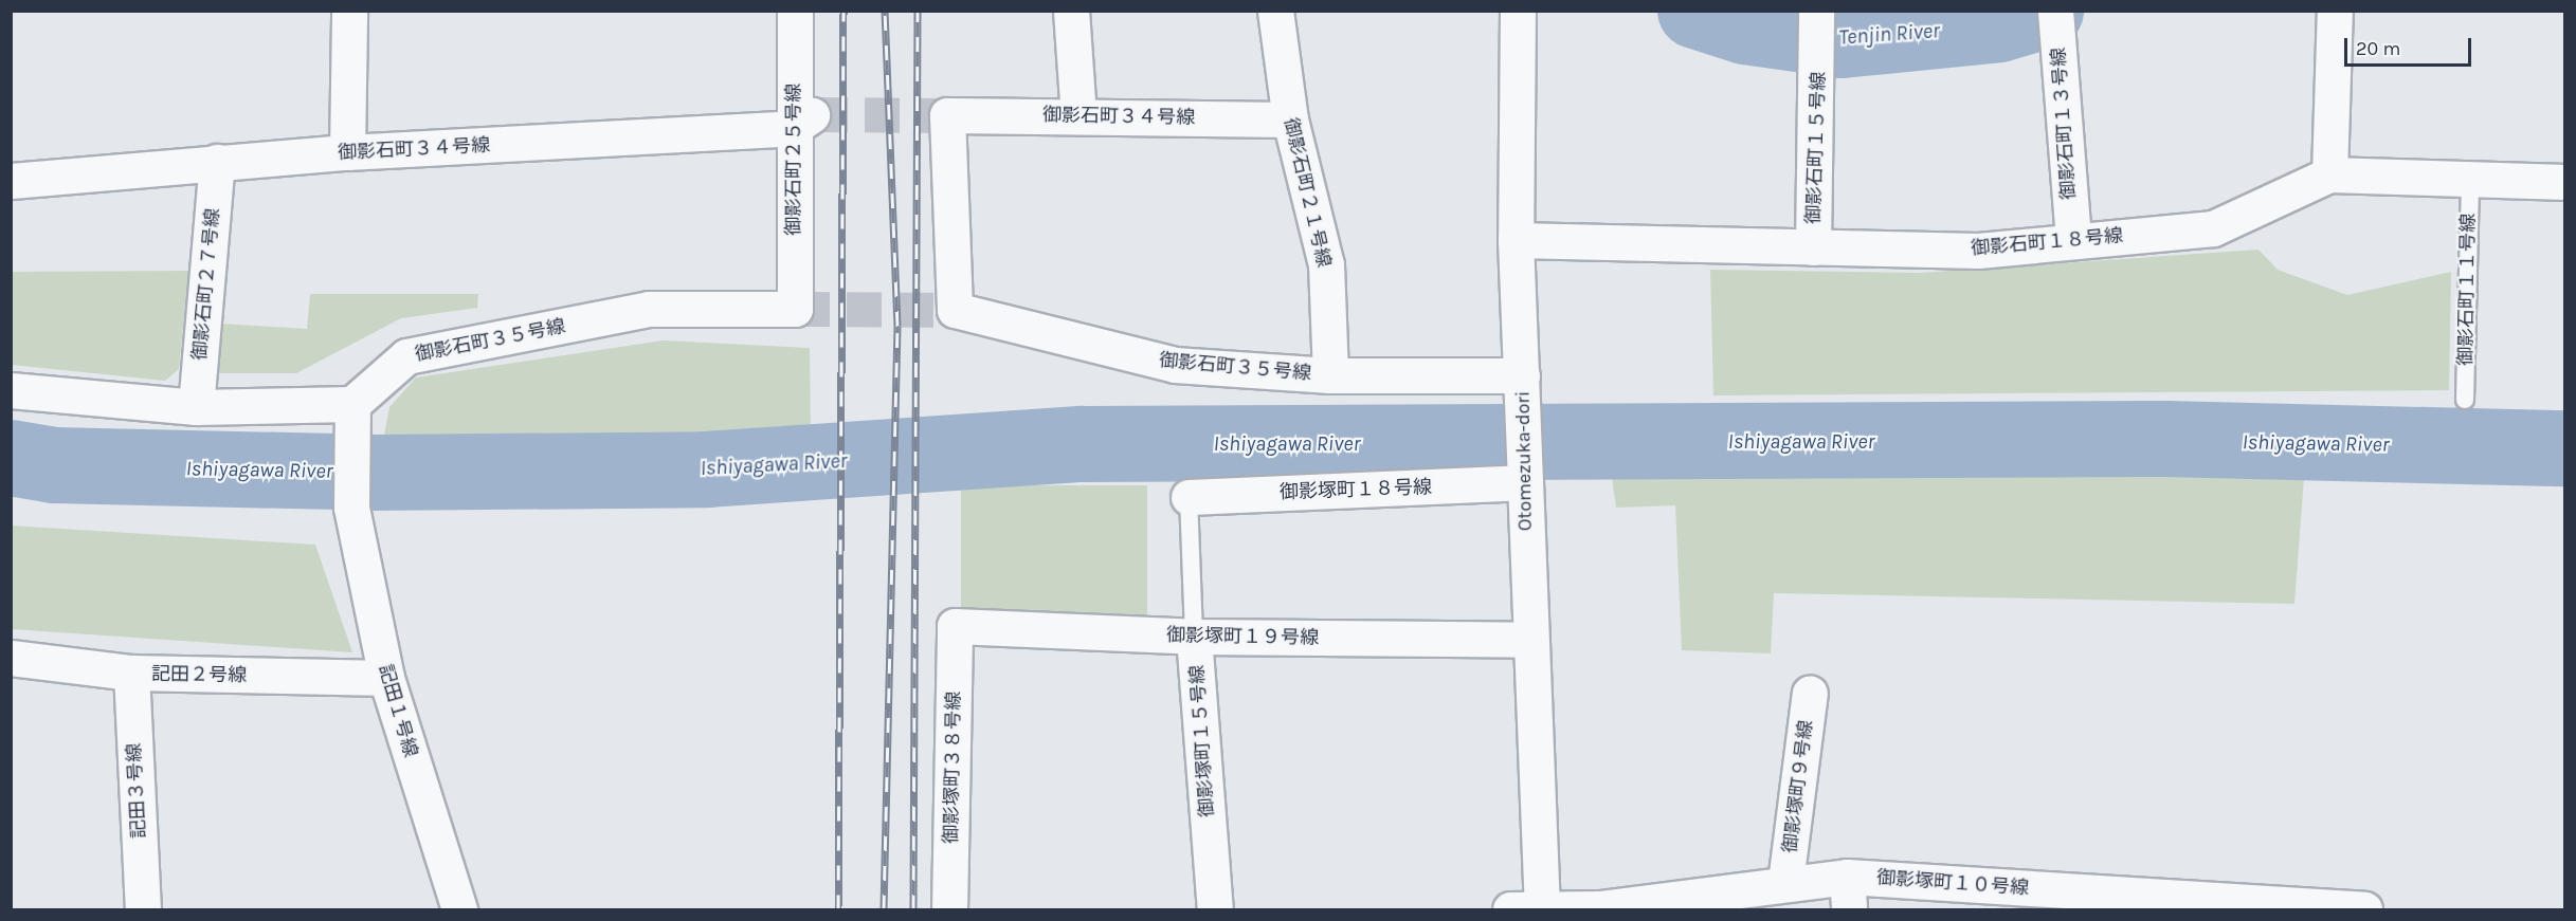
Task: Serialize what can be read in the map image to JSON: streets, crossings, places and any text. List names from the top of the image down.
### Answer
{
  "streets": {
    "street": [
      "御影石町３４号線",
      "御影石町１３号線",
      "御影石町１５号線",
      "御影石町２５号線",
      "御影石町２１号線",
      "御影石町１８号線",
      "御影石町２７号線",
      "御影石町３５号線",
      "Otomezuka-dori",
      "御影塚町１８号線",
      "御影塚町１９号線",
      "記田２号線",
      "記田１号線",
      "御影塚町１５号線",
      "御影塚町３８号線",
      "御影塚町９号線",
      "記田３号線",
      "御影塚町１０号線"
    ],
    "lane": ["御影石町１１号線"]
  },
  "crossings": [
    ["御影石町３４号線", "御影石町２５号線"],
    ["御影石町３４号線", "御影石町２１号線"],
    ["御影石町３４号線", "御影石町２７号線"],
    ["御影石町３４号線", "御影石町３５号線"],
    ["御影石町１３号線", "御影石町１８号線"],
    ["御影石町１５号線", "御影石町１８号線"],
    ["御影石町２５号線", "御影石町３５号線"],
    ["御影石町２１号線", "御影石町３５号線"],
    ["御影石町１８号線", "御影石町１１号線"],
    ["御影石町１８号線", "Otomezuka-dori"],
    ["御影石町３５号線", "Otomezuka-dori"],
    ["御影石町３５号線", "記田１号線"],
    ["Otomezuka-dori", "御影塚町１８号線"],
    ["Otomezuka-dori", "御影塚町１９号線"],
    ["Otomezuka-dori", "御影塚町１０号線"],
    ["御影塚町１８号線", "御影塚町１５号線"],
    ["御影塚町１９号線", "御影塚町１５号線"],
    ["御影塚町１９号線", "御影塚町３８号線"],
    ["記田２号線", "記田１号線"],
    ["記田２号線", "記田３号線"],
    ["御影塚町９号線", "御影塚町１０号線"]
  ],
  "water": ["Tenjin River", "Ishiyagawa River"],
  "scale_bar": "20 m"
}
